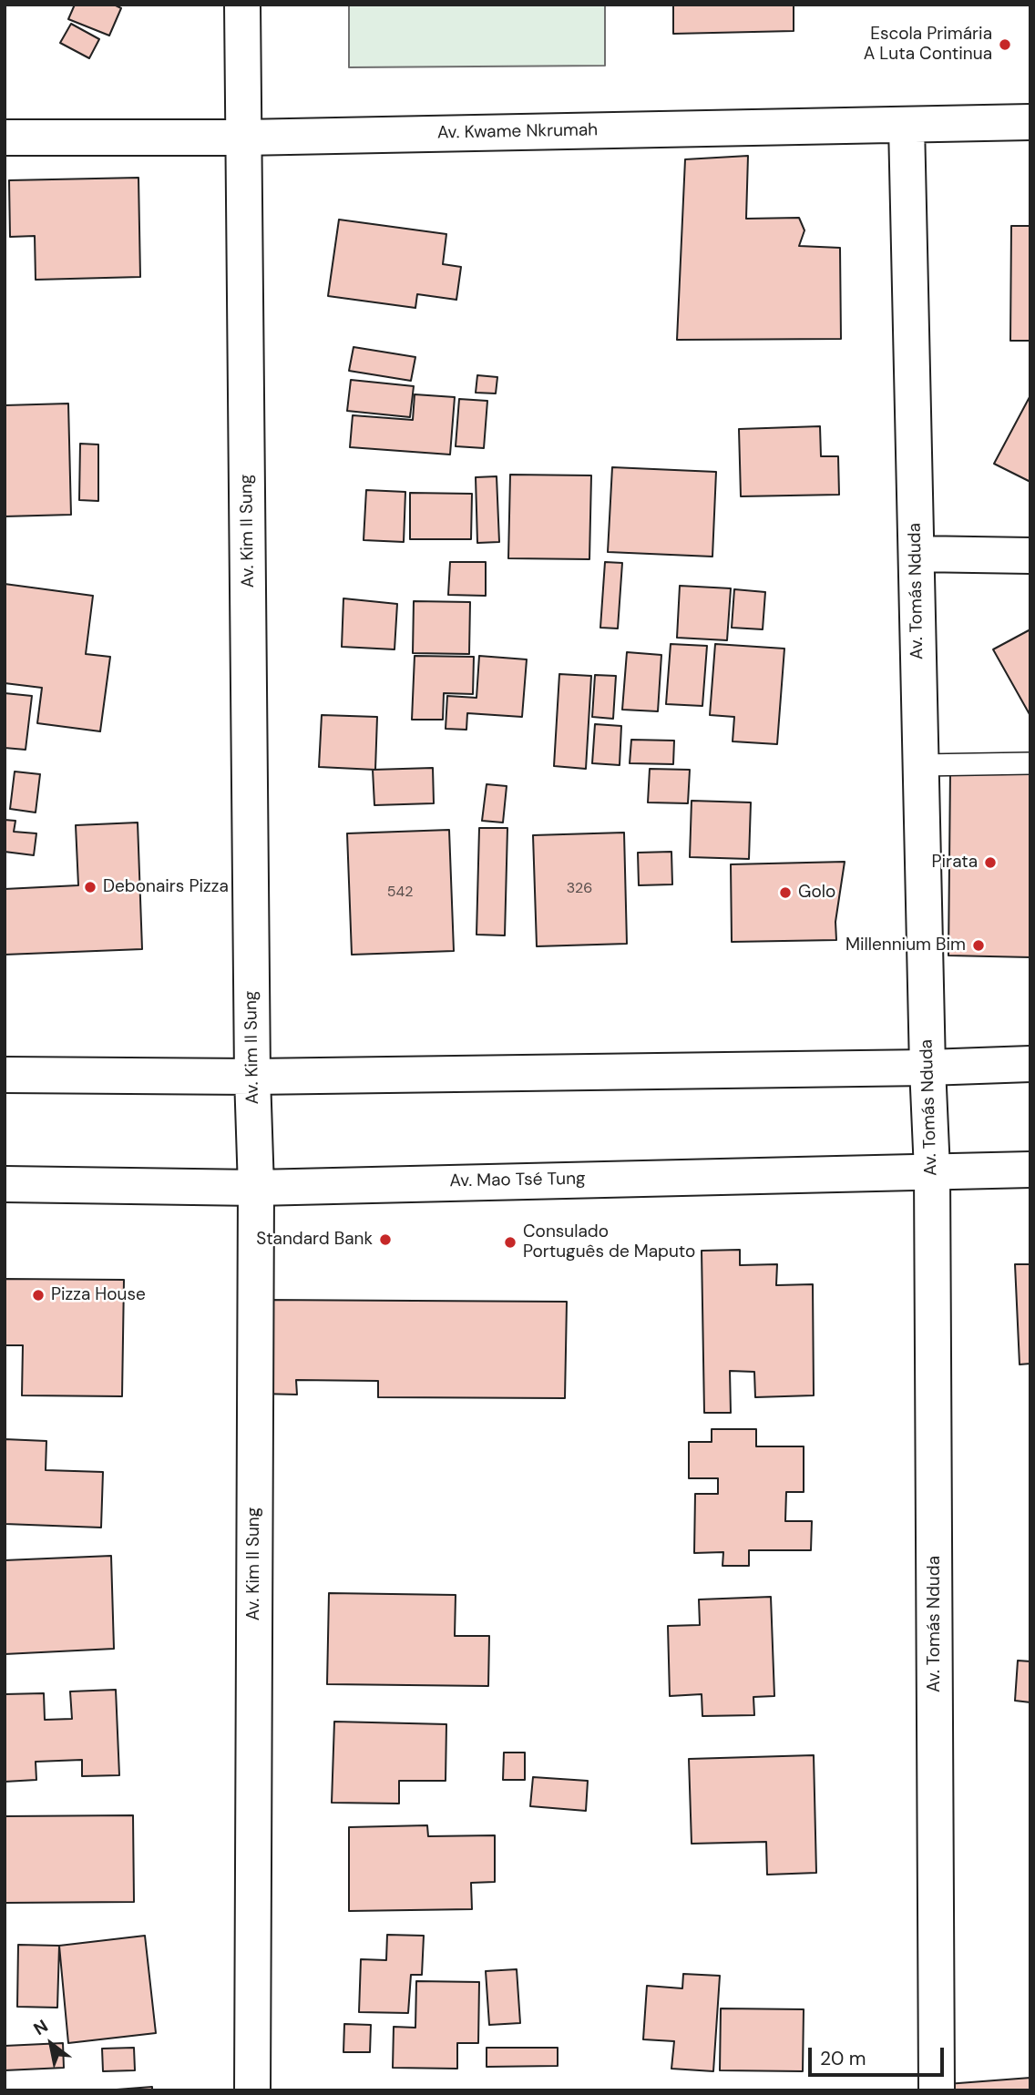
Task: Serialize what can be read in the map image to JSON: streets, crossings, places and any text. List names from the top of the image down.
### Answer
{
  "streets": {
    "street": [
      "Av. Kwame Nkrumah",
      "Av. Kim II Sung",
      "Av. Tomás Nduda",
      "Av. Mao Tsé Tung"
    ]
  },
  "crossings": [
    ["Av. Kwame Nkrumah", "Av. Kim II Sung"],
    ["Av. Kwame Nkrumah", "Av. Tomás Nduda"],
    ["Av. Kim II Sung", "Av. Mao Tsé Tung"],
    ["Av. Tomás Nduda", "Av. Mao Tsé Tung"]
  ],
  "places": [
    "Escola Primária A Luta Continua",
    "Pirata",
    "Debonairs Pizza",
    "Golo",
    "Millennium Bim",
    "Standard Bank",
    "Consulado Português de Maputo",
    "Pizza House"
  ],
  "house_numbers": ["326", "542"],
  "scale_bar": "20 m",
  "north": "top left"
}
